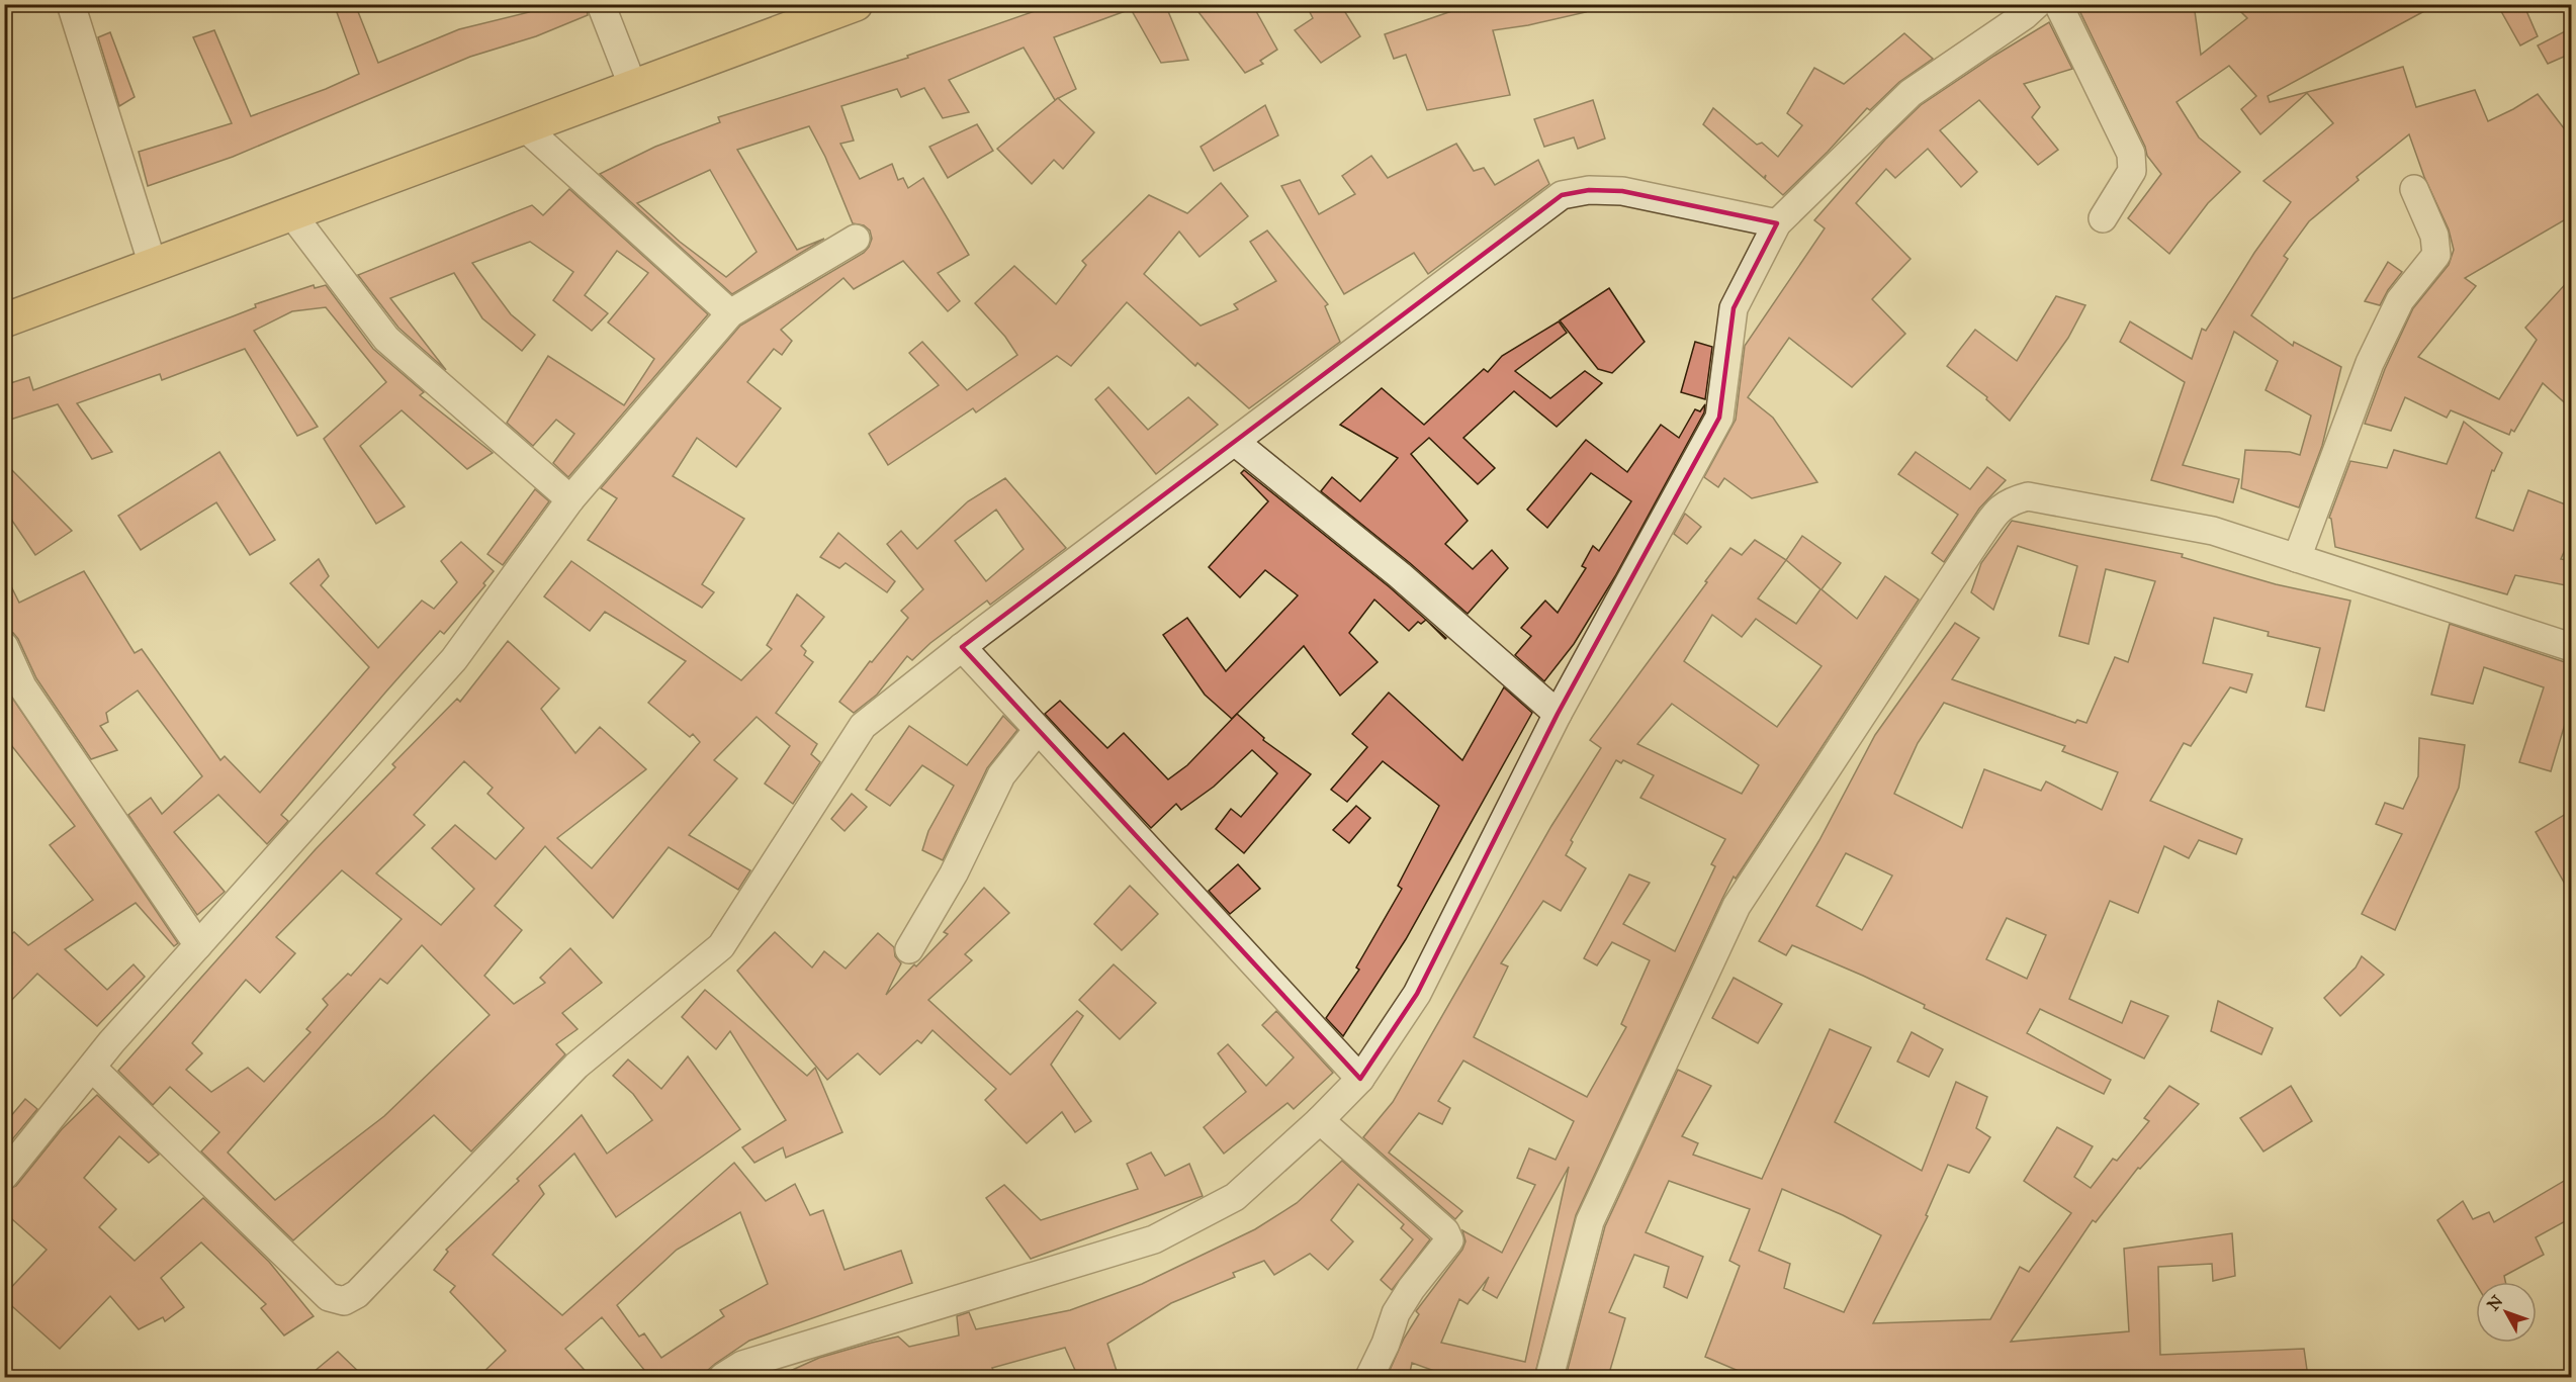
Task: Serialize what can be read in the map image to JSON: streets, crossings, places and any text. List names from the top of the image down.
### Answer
{
  "north": "top left"
}
